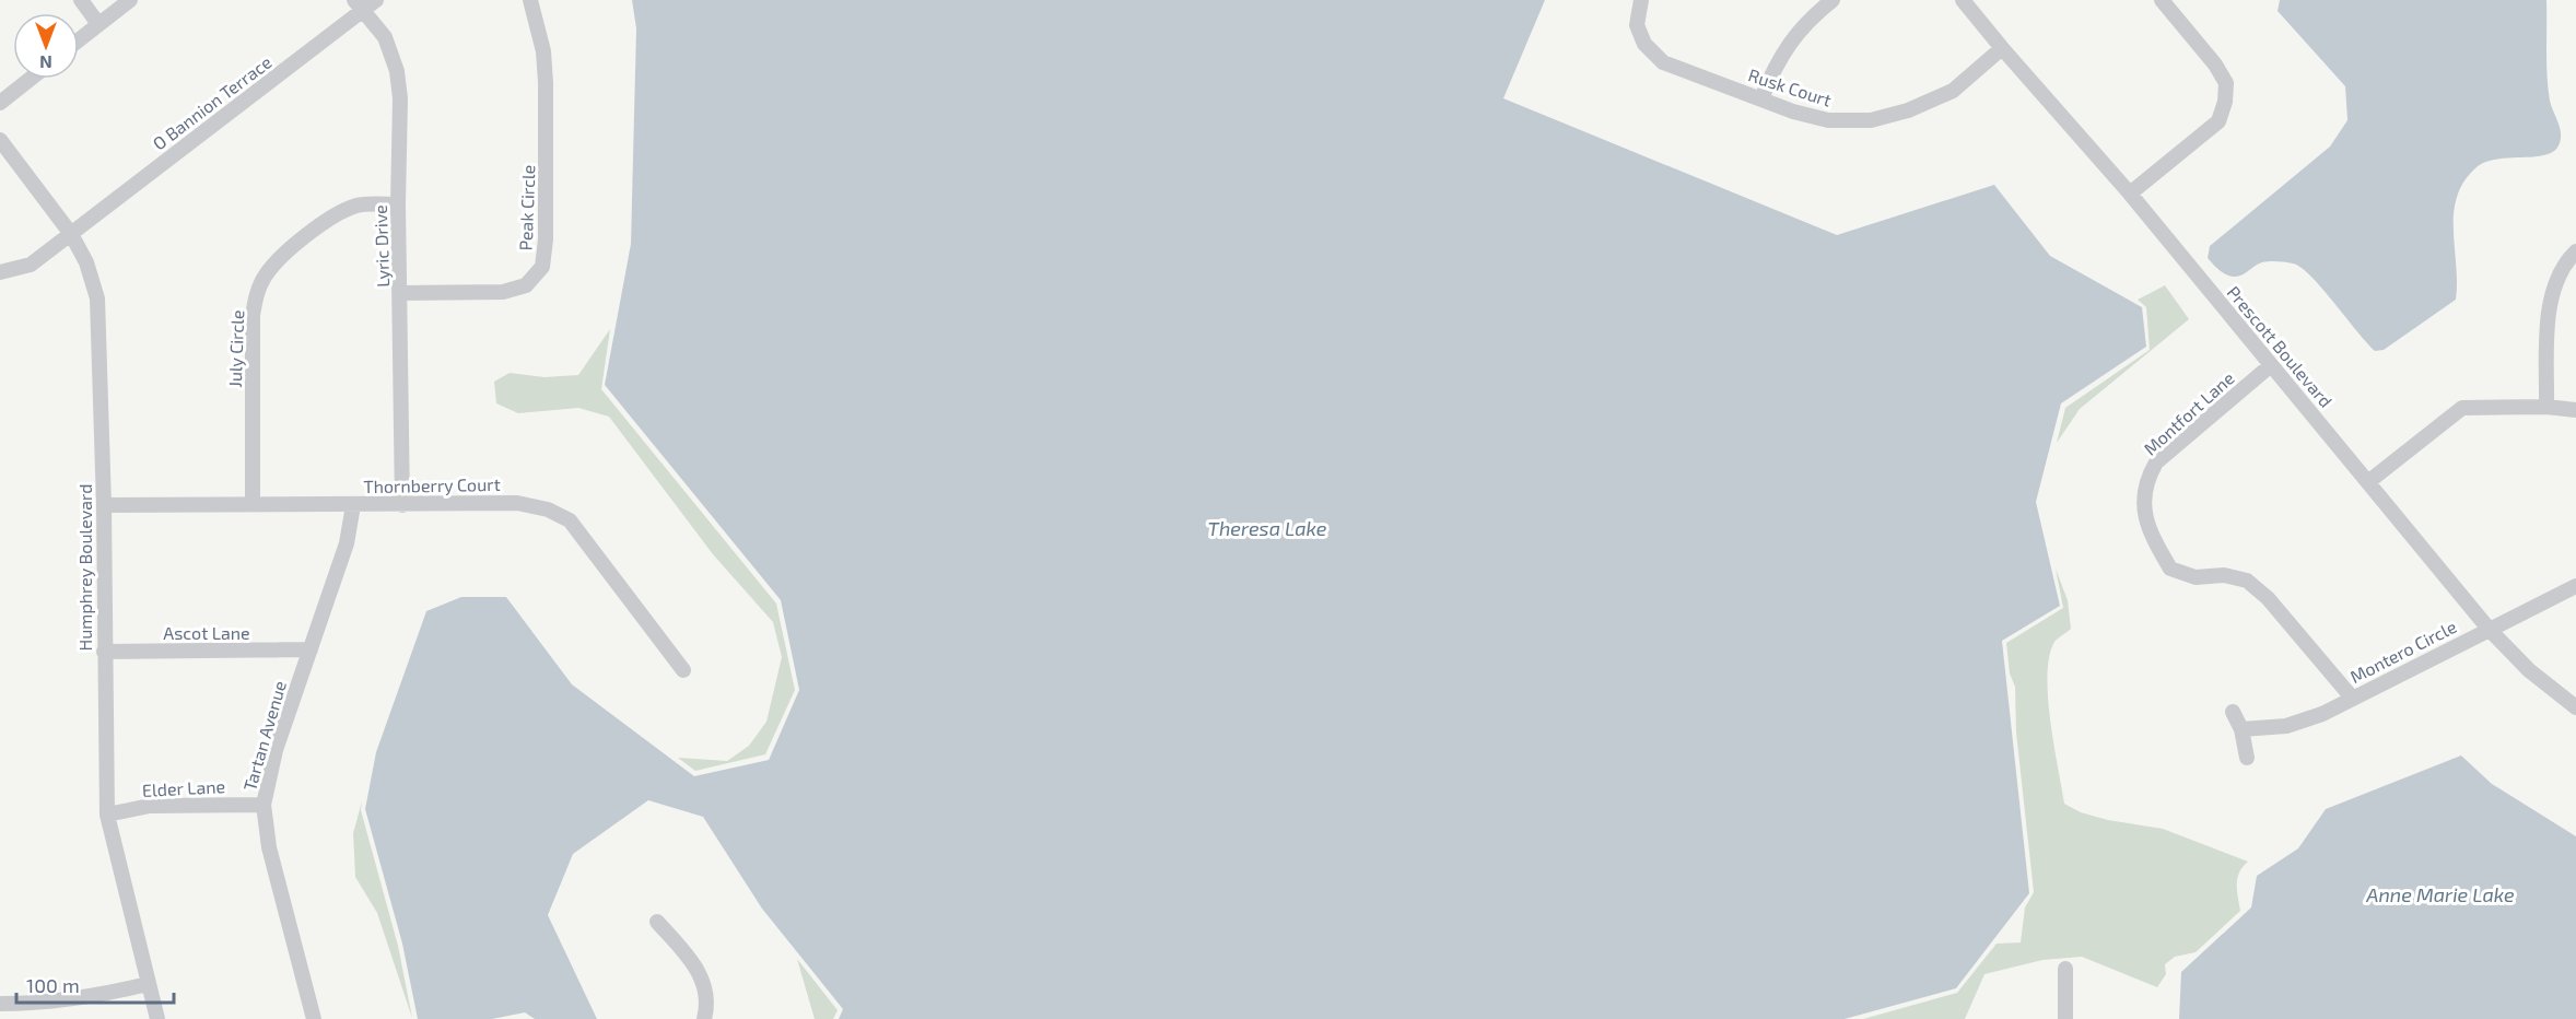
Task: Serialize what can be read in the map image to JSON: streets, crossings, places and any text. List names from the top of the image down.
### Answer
{
  "streets": {
    "street": [
      "Rusk Court",
      "O Bannion Terrace",
      "Peak Circle",
      "Lyric Drive",
      "Prescott Boulevard",
      "July Circle",
      "Montfort Lane",
      "Thornberry Court",
      "Humphrey Boulevard",
      "Ascot Lane",
      "Montero Circle",
      "Tartan Avenue",
      "Elder Lane"
    ]
  },
  "crossings": [
    ["Rusk Court", "Prescott Boulevard"],
    ["O Bannion Terrace", "Lyric Drive"],
    ["O Bannion Terrace", "Humphrey Boulevard"],
    ["Peak Circle", "Lyric Drive"],
    ["Lyric Drive", "July Circle"],
    ["Lyric Drive", "Thornberry Court"],
    ["Prescott Boulevard", "Montfort Lane"],
    ["Prescott Boulevard", "Montero Circle"],
    ["July Circle", "Thornberry Court"],
    ["Montfort Lane", "Montero Circle"],
    ["Thornberry Court", "Humphrey Boulevard"],
    ["Thornberry Court", "Tartan Avenue"],
    ["Humphrey Boulevard", "Ascot Lane"],
    ["Humphrey Boulevard", "Elder Lane"],
    ["Ascot Lane", "Tartan Avenue"],
    ["Tartan Avenue", "Elder Lane"]
  ],
  "water": ["Theresa Lake", "Anne Marie Lake"],
  "scale_bar": "100 m",
  "north": "bottom"
}
